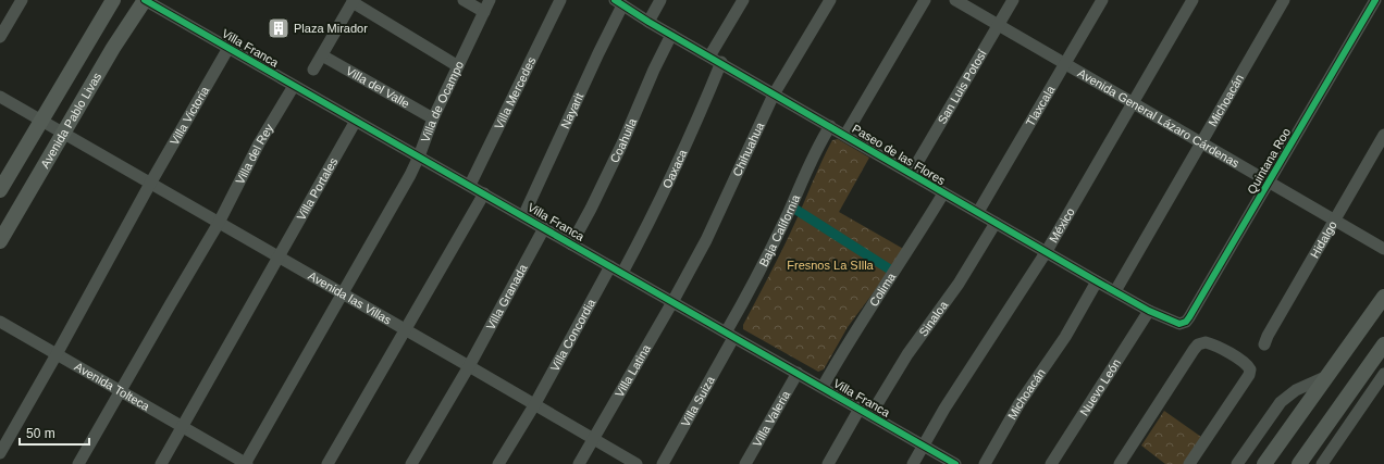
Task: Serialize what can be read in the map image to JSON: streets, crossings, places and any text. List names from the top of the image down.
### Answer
{
  "streets": {
    "main road": ["Avenida Pablo Livas"],
    "street": [
      "Villa Franca",
      "Villa del Valle",
      "San Luis Potosí",
      "Villa Mercedes",
      "Michoacán",
      "Villa de Ocampo",
      "Tlaxcala",
      "Nayarit",
      "Villa Victoria",
      "Avenida General Lázaro Cárdenas",
      "Coahuila",
      "Chihuahua",
      "Villa del Rey",
      "Paseo de las Flores",
      "Quintana Roo",
      "Oaxaca",
      "Villa Portales",
      "México",
      "Baja California",
      "Hidalgo",
      "Colima",
      "Villa Granada",
      "Avenida las Villas",
      "Sinaloa",
      "Villa Concordia",
      "Villa Latina",
      "Avenida Tolteca",
      "Nuevo León",
      "Villa Suiza",
      "Villa Valeria"
    ]
  },
  "crossings": [
    ["Villa Franca", "Villa Mercedes"],
    ["Villa Franca", "Villa de Ocampo"],
    ["Villa Franca", "Nayarit"],
    ["Villa Franca", "Villa Victoria"],
    ["Villa Franca", "Avenida Pablo Livas"],
    ["Villa Franca", "Coahuila"],
    ["Villa Franca", "Chihuahua"],
    ["Villa Franca", "Villa del Rey"],
    ["Villa Franca", "Oaxaca"],
    ["Villa Franca", "Villa Portales"],
    ["Villa Franca", "México"],
    ["Villa Franca", "Baja California"],
    ["Villa Franca", "Colima"],
    ["Villa Franca", "Villa Granada"],
    ["Villa Franca", "Sinaloa"],
    ["Villa Franca", "Villa Concordia"],
    ["Villa Franca", "Villa Latina"],
    ["Villa Franca", "Villa Suiza"],
    ["Villa Franca", "Villa Valeria"],
    ["Villa del Valle", "Villa de Ocampo"],
    ["San Luis Potosí", "Avenida General Lázaro Cárdenas"],
    ["San Luis Potosí", "Paseo de las Flores"],
    ["Michoacán", "Avenida General Lázaro Cárdenas"],
    ["Michoacán", "Paseo de las Flores"],
    ["Villa de Ocampo", "Avenida las Villas"],
    ["Villa de Ocampo", "Avenida Tolteca"],
    ["Tlaxcala", "Avenida General Lázaro Cárdenas"],
    ["Tlaxcala", "Paseo de las Flores"],
    ["Nayarit", "Paseo de las Flores"],
    ["Villa Victoria", "Avenida las Villas"],
    ["Villa Victoria", "Avenida Tolteca"],
    ["Avenida General Lázaro Cárdenas", "Quintana Roo"],
    ["Avenida General Lázaro Cárdenas", "México"],
    ["Avenida General Lázaro Cárdenas", "Hidalgo"],
    ["Avenida Pablo Livas", "Avenida las Villas"],
    ["Coahuila", "Paseo de las Flores"],
    ["Chihuahua", "Paseo de las Flores"],
    ["Chihuahua", "Villa Latina"],
    ["Villa del Rey", "Avenida las Villas"],
    ["Villa del Rey", "Avenida Tolteca"],
    ["Paseo de las Flores", "Quintana Roo"],
    ["Paseo de las Flores", "Oaxaca"],
    ["Paseo de las Flores", "México"],
    ["Paseo de las Flores", "Baja California"],
    ["Paseo de las Flores", "Colima"],
    ["Paseo de las Flores", "Sinaloa"],
    ["Paseo de las Flores", "Nuevo León"],
    ["Villa Portales", "Avenida las Villas"],
    ["Villa Portales", "Avenida Tolteca"],
    ["Baja California", "Villa Suiza"],
    ["Villa Granada", "Avenida las Villas"],
    ["Avenida las Villas", "Villa Concordia"],
    ["Avenida las Villas", "Villa Latina"]
  ],
  "parks": ["Fresnos La SIlla"],
  "places": {
    "building": ["Plaza Mirador"]
  },
  "scale_bar": "50 m"
}
